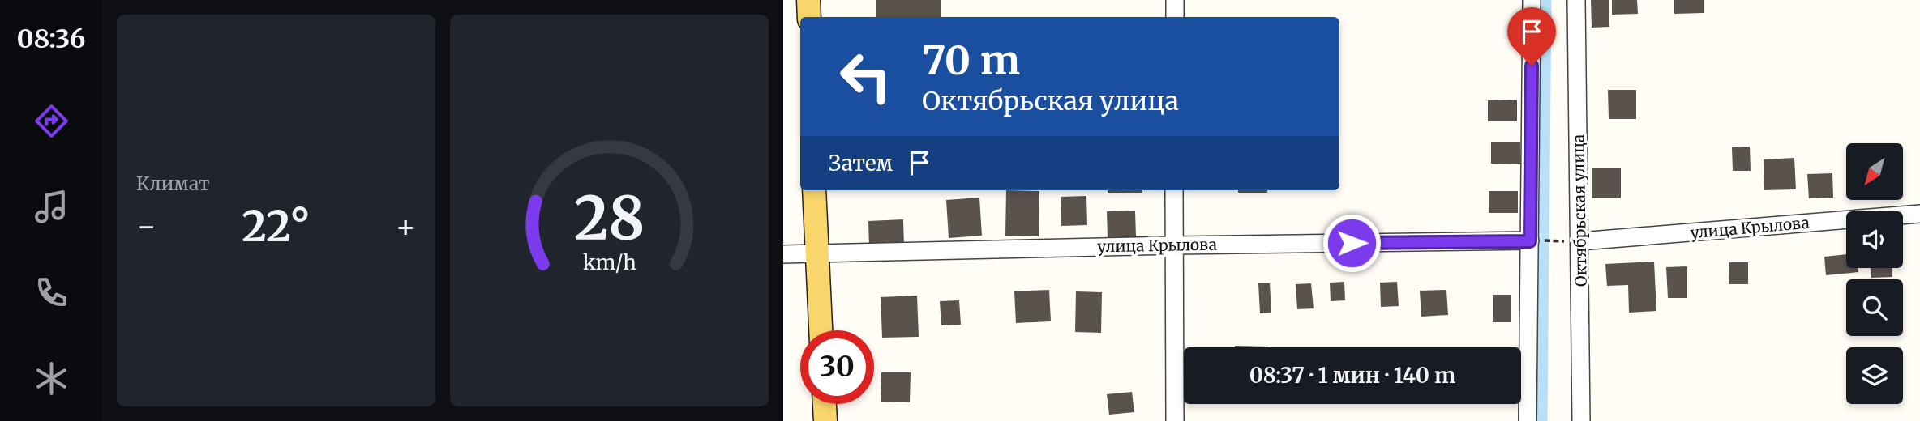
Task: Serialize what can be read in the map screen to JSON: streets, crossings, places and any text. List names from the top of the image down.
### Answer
{
  "streets": {
    "street": ["Октябрьская улица", "улица Крылова"]
  },
  "crossings": [
    ["Октябрьская улица", "улица Крылова"]
  ],
  "north": "bottom left",
  "page": {
    "tabs": "08:36",
    "tile": "Климат",
    "turn": ["70 m", "Октябрьская улица"],
    "then": "Затем",
    "heat": ["−", "22°", "+"],
    "limit": "30",
    "trip": "08:37 · 1 мин · 140 m",
    "gauge": ["28", "km/h"]
  }
}
